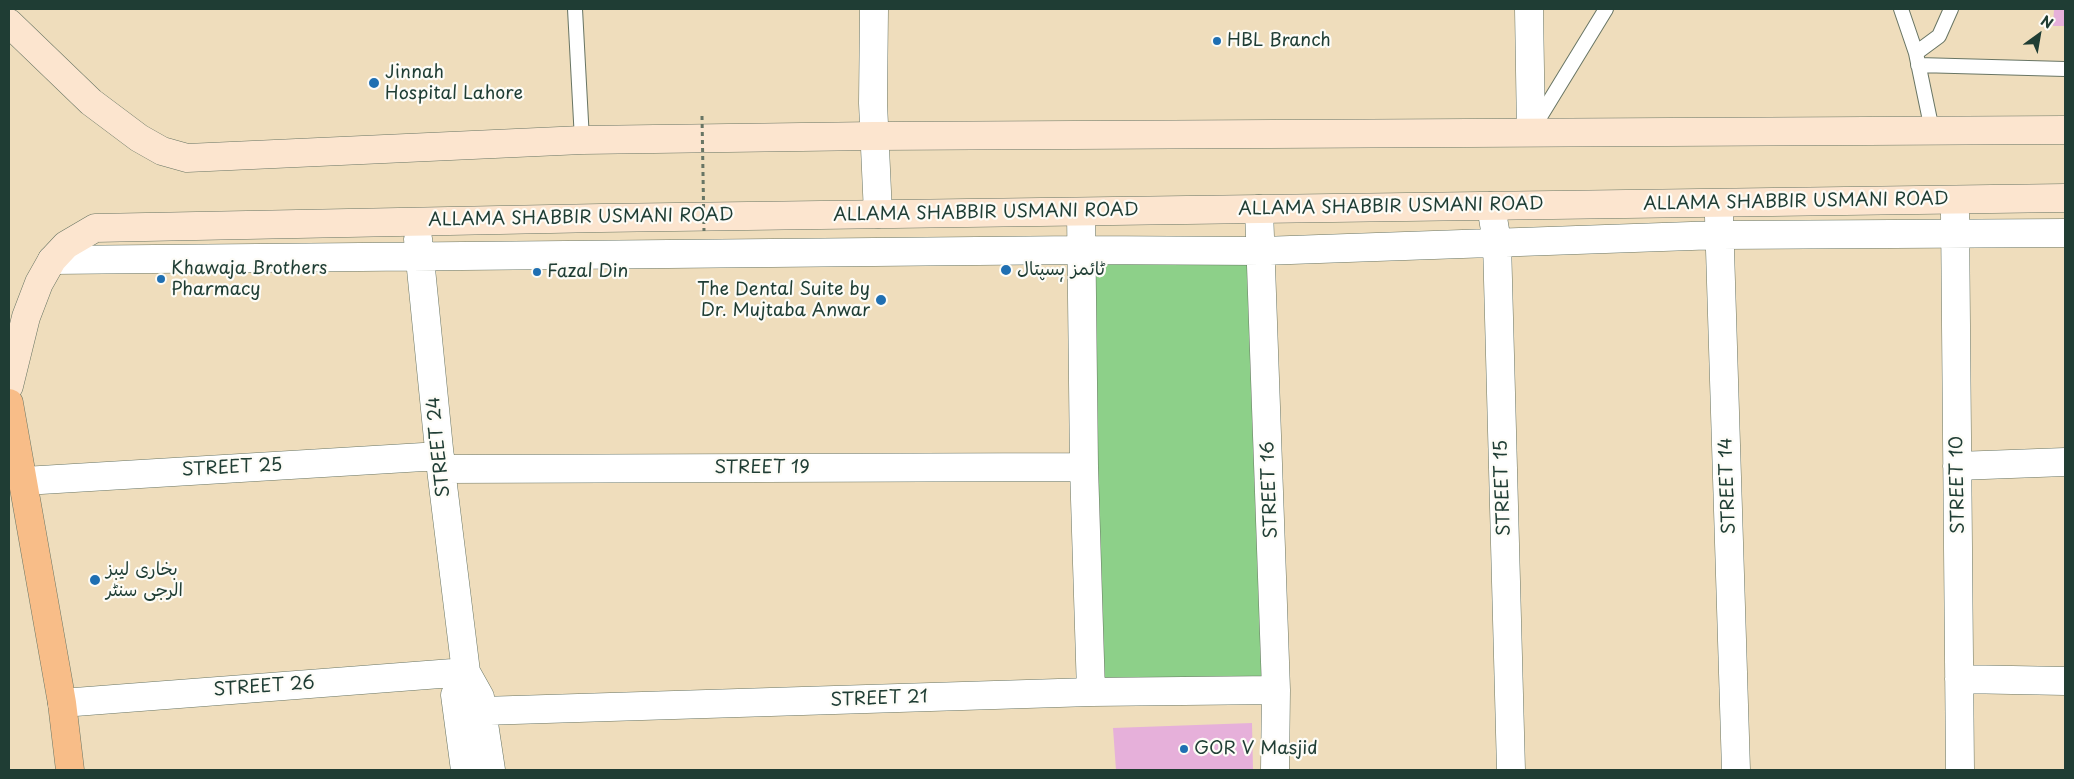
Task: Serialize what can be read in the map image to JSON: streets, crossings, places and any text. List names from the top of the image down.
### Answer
{
  "streets": {
    "main road": ["ALLAMA SHABBIR USMANI ROAD"],
    "street": [
      "STREET 24",
      "STREET 25",
      "STREET 19",
      "STREET 10",
      "STREET 14",
      "STREET 15",
      "STREET 16",
      "STREET 26",
      "STREET 21"
    ]
  },
  "crossings": [
    ["ALLAMA SHABBIR USMANI ROAD", "STREET 24"],
    ["ALLAMA SHABBIR USMANI ROAD", "STREET 10"],
    ["ALLAMA SHABBIR USMANI ROAD", "STREET 14"],
    ["ALLAMA SHABBIR USMANI ROAD", "STREET 15"],
    ["ALLAMA SHABBIR USMANI ROAD", "STREET 16"],
    ["STREET 24", "STREET 25"],
    ["STREET 24", "STREET 19"],
    ["STREET 24", "STREET 26"],
    ["STREET 24", "STREET 21"],
    ["STREET 25", "STREET 19"],
    ["STREET 16", "STREET 21"]
  ],
  "places": [
    "HBL Branch",
    "Jinnah Hospital Lahore",
    "ٹائمز ہسپتال",
    "Fazal Din",
    "Khawaja Brothers Pharmacy",
    "The Dental Suite by Dr. Mujtaba Anwar",
    "بخاری لیبز الرجی سنٹر",
    "GOR V Masjid"
  ],
  "north": "top right"
}
